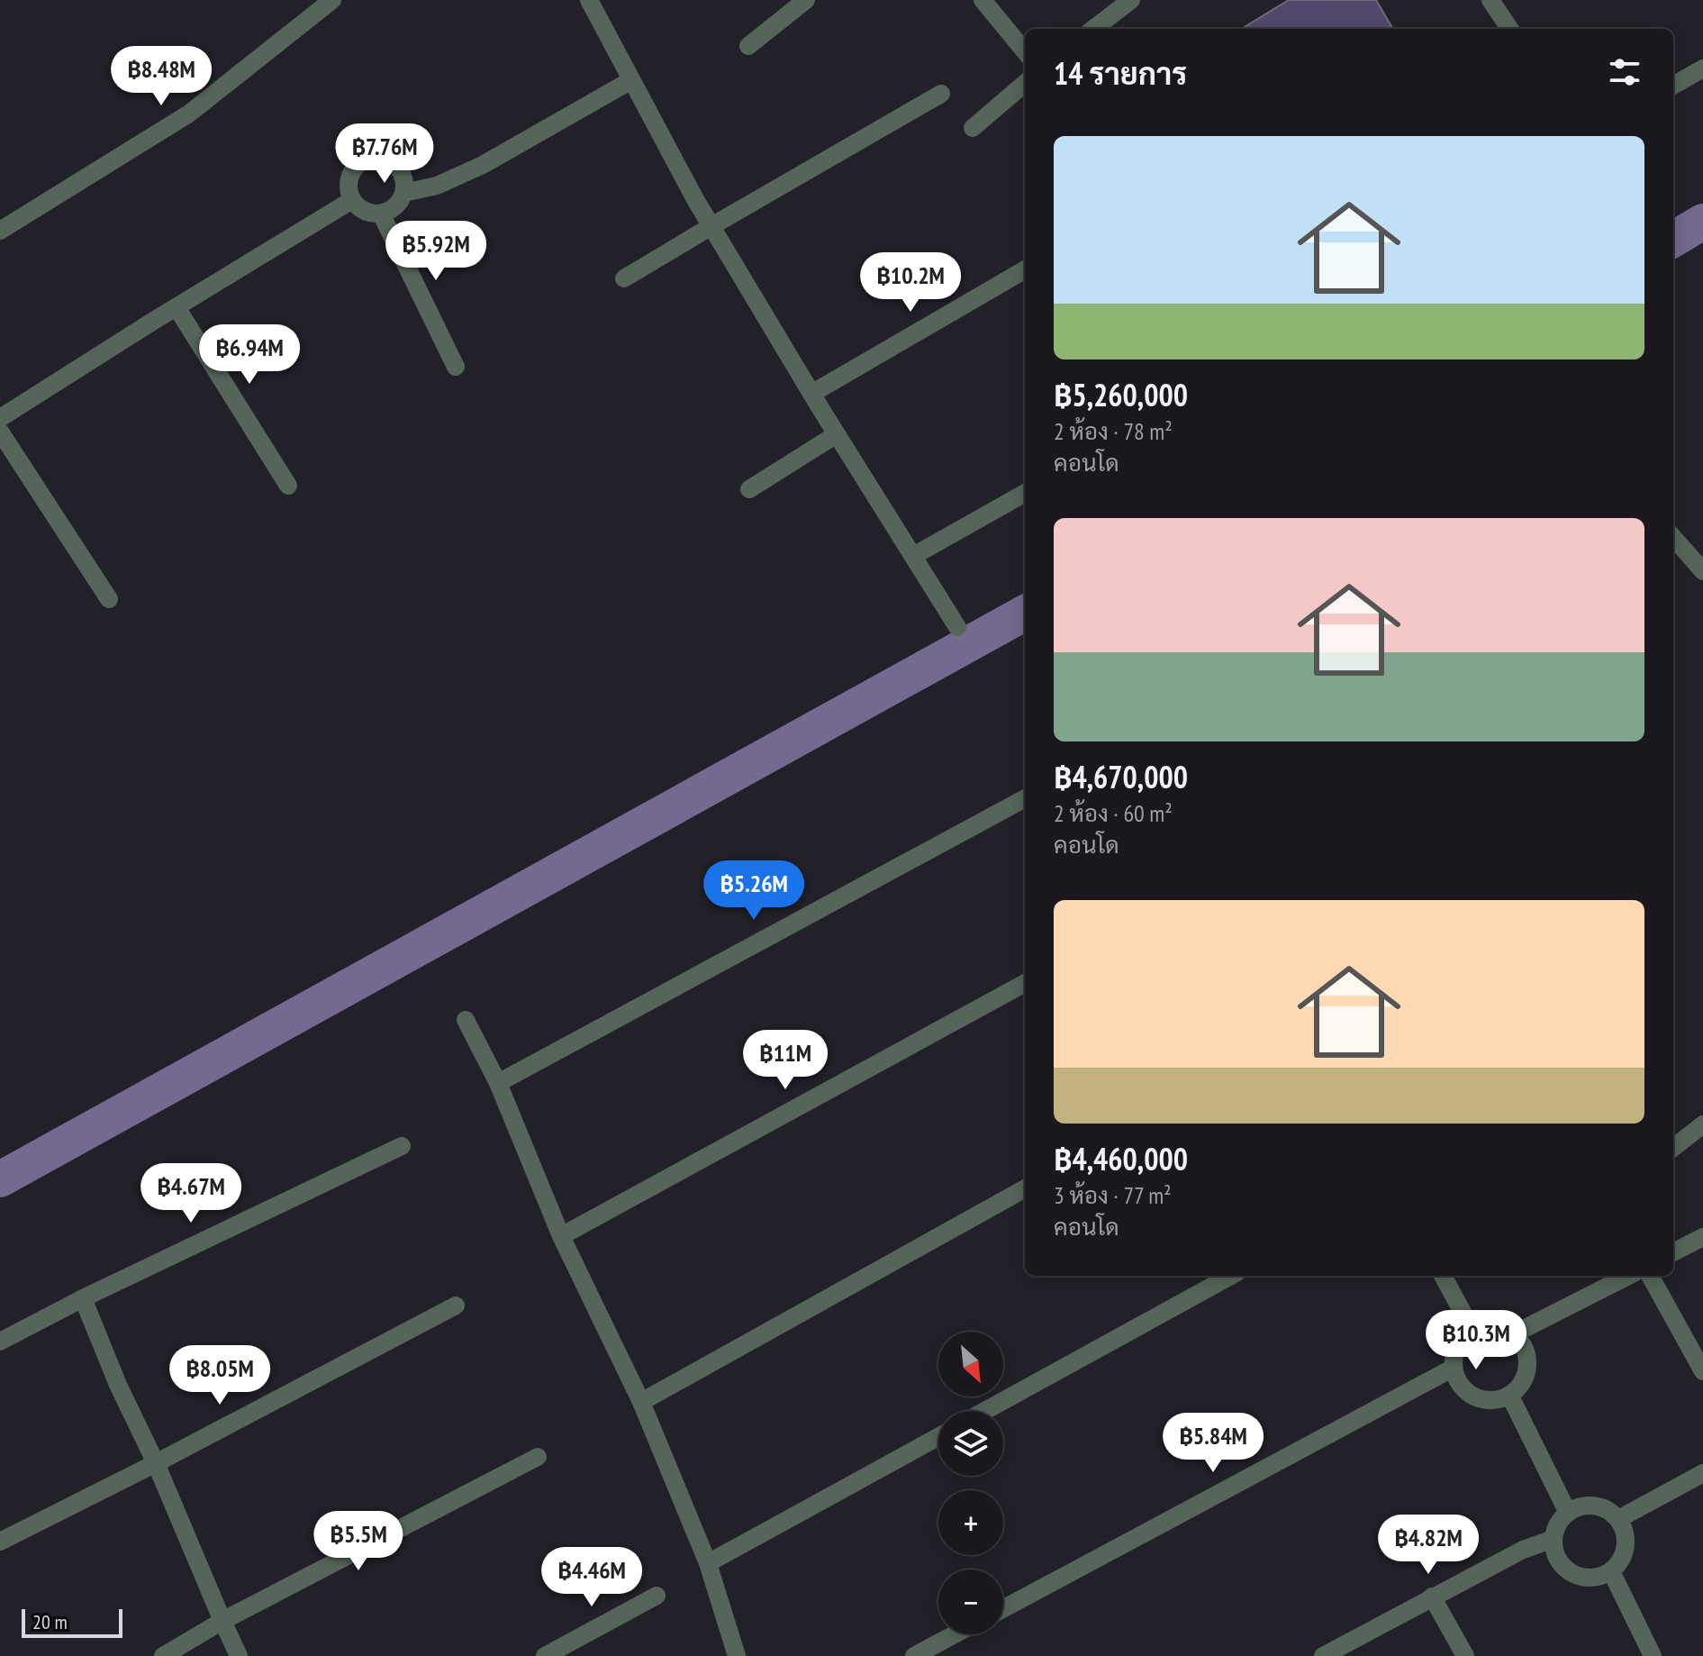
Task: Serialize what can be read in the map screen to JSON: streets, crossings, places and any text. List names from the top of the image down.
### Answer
{
  "scale_bar": "20 m",
  "north": "bottom right",
  "page": {
    "heading": "14 รายการ",
    "price": [
      "฿8.48M",
      "฿7.76M",
      "฿5.92M",
      "฿10.2M",
      "฿6.94M",
      "฿5.26M",
      "฿11M",
      "฿4.67M",
      "฿10.3M",
      "฿8.05M",
      "฿5.84M",
      "฿5.5M",
      "฿4.82M",
      "฿4.46M"
    ],
    "list": [
      {
        "name": "฿5,260,000",
        "note": "2 ห้อง · 78 m² · คอนโด"
      },
      {
        "name": "฿4,670,000",
        "note": "2 ห้อง · 60 m² · คอนโด"
      },
      {
        "name": "฿4,460,000",
        "note": "3 ห้อง · 77 m² · คอนโด"
      }
    ],
    "map_buttons": ["+", "−"],
    "scale": "20 m"
  }
}
